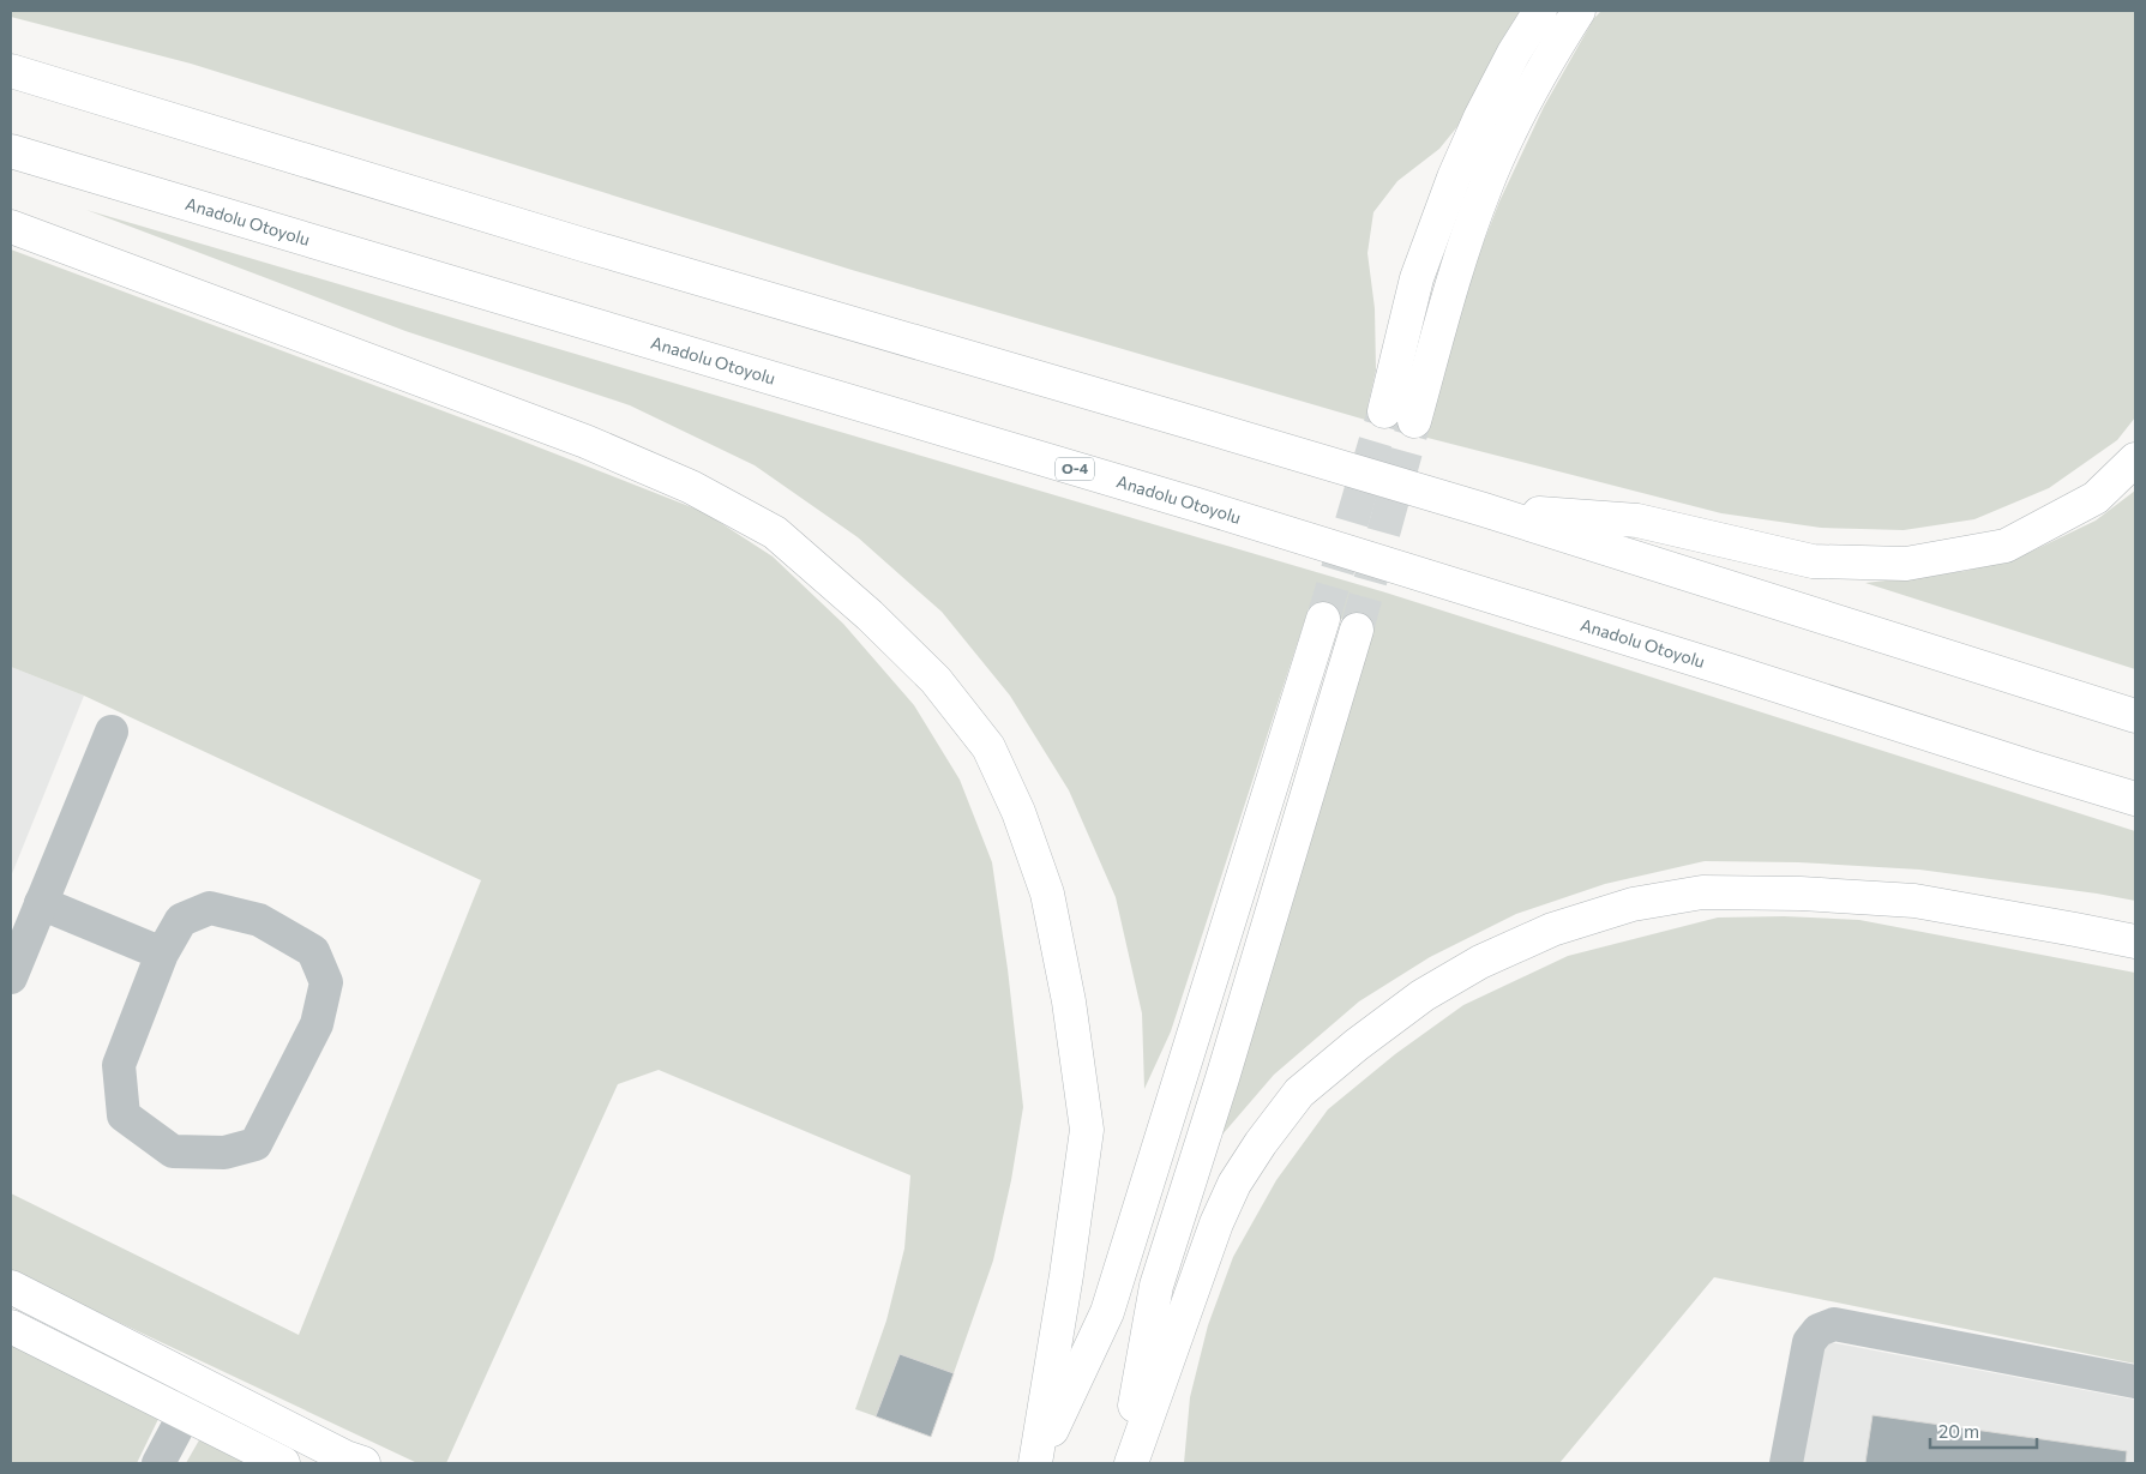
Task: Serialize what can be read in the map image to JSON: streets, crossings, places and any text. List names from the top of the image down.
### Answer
{
  "streets": {
    "main road": ["Anadolu Otoyolu", "O-4"]
  },
  "scale_bar": "20 m"
}
